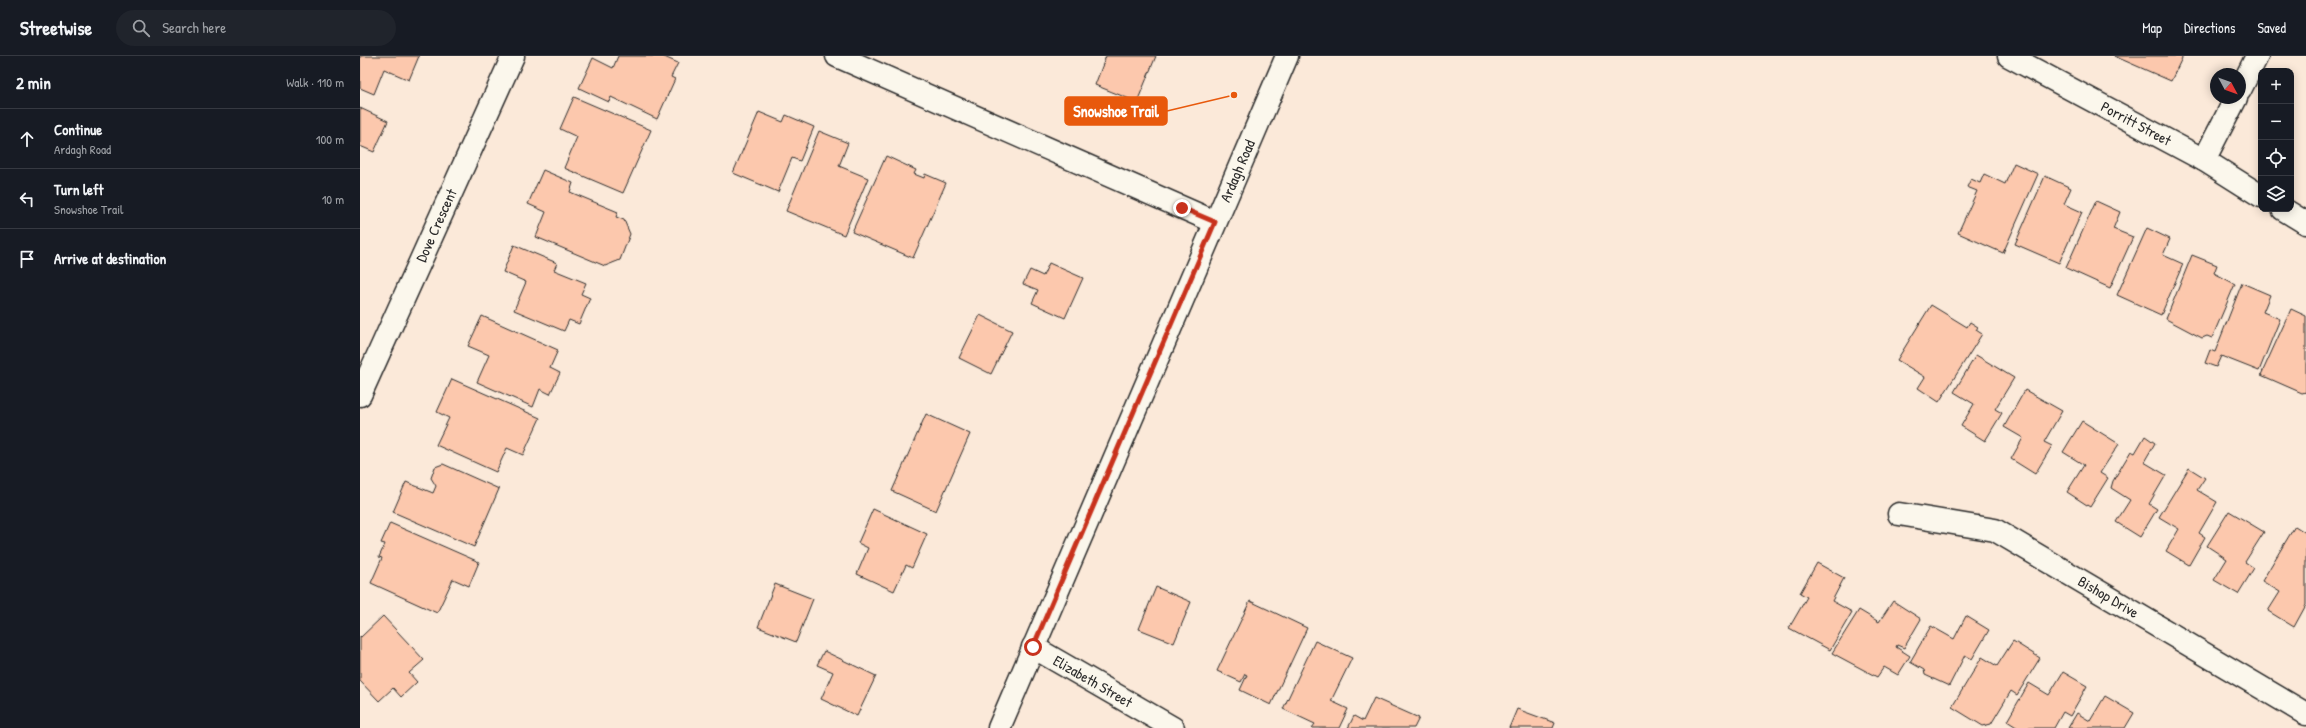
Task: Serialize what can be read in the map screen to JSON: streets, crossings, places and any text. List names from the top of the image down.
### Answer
{
  "streets": {
    "street": [
      "Porritt Street",
      "Ardagh Road",
      "Dove Crescent",
      "Bishop Drive",
      "Elizabeth Street"
    ]
  },
  "crossings": [
    ["Ardagh Road", "Elizabeth Street"]
  ],
  "places": ["Snowshoe Trail"],
  "north": "bottom right",
  "page": {
    "header": "Streetwise",
    "search": "Search here",
    "nav": ["Map", "Directions", "Saved"],
    "heading": ["2 min", "Walk · 110 m"],
    "map_buttons": ["+", "−"],
    "list": [
      ["Continue", "Ardagh Road", "100 m"],
      ["Turn left", "Snowshoe Trail", "10 m"],
      "Arrive at destination"
    ]
  }
}
